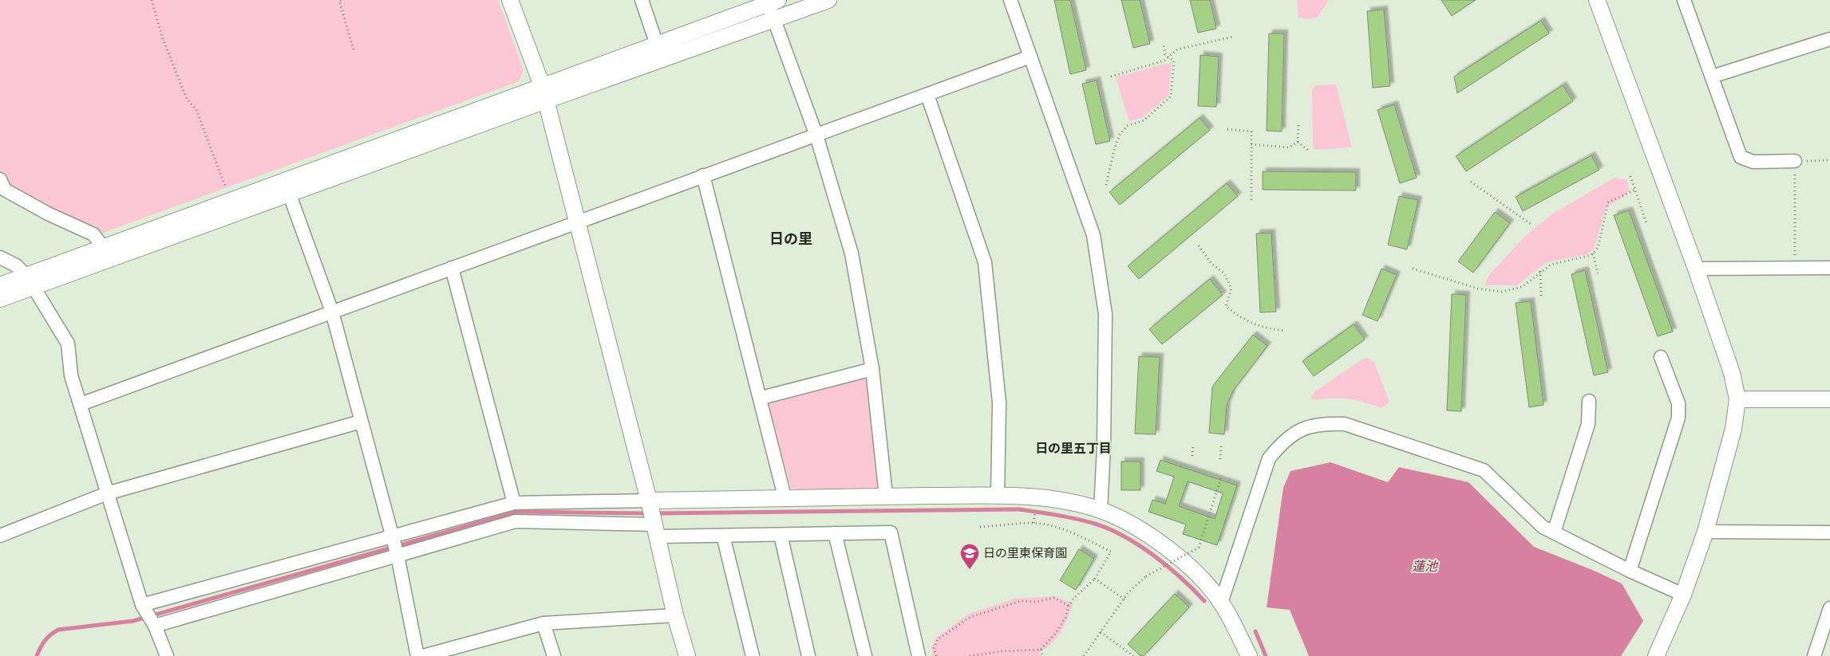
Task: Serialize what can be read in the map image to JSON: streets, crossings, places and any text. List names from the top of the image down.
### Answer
{
  "districts": ["日の里", "日の里五丁目"],
  "water": ["蓮池"],
  "places": {
    "school or university": ["日の里東保育園"]
  }
}
